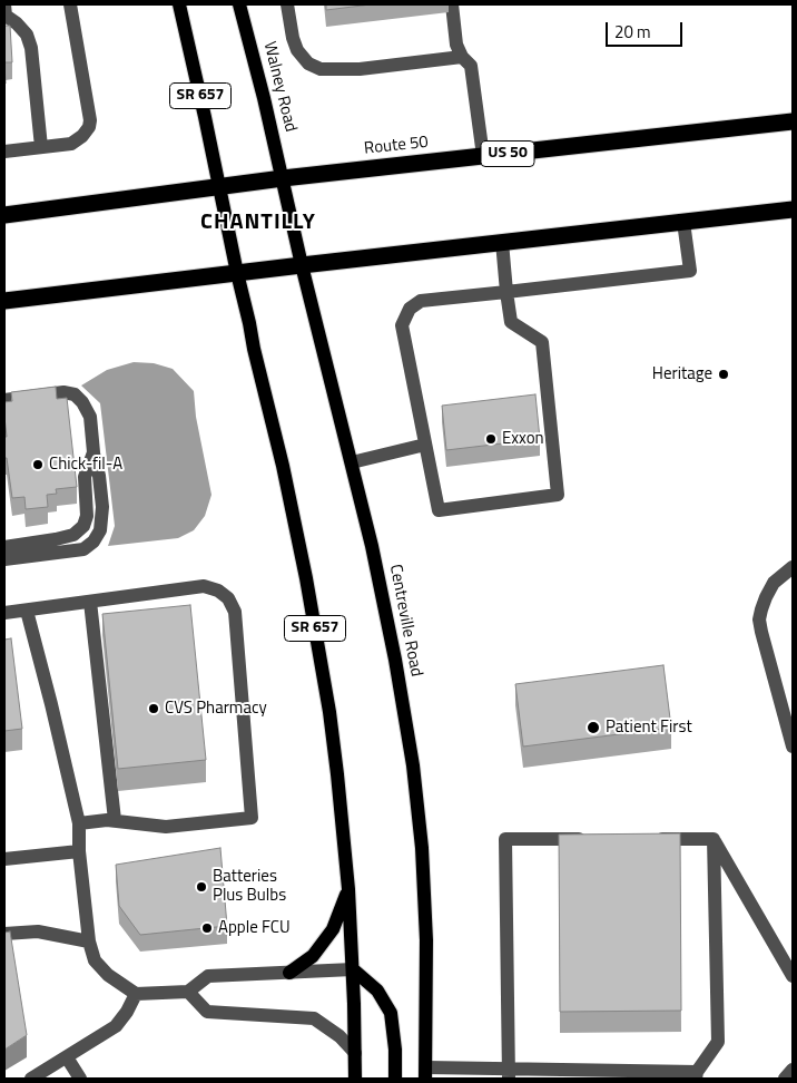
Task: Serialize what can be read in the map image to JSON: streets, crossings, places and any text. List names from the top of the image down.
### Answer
{
  "streets": {
    "highway": ["Route 50", "US 50"],
    "main road": ["Walney Road", "SR 657", "Centreville Road"]
  },
  "crossings": [
    ["Walney Road", "Route 50"],
    ["Walney Road", "Centreville Road"],
    ["SR 657", "Route 50"],
    ["Route 50", "Centreville Road"]
  ],
  "districts": ["CHANTILLY"],
  "places": [
    "Heritage",
    "Exxon",
    "Chick-fil-A",
    "CVS Pharmacy",
    "Patient First",
    "Batteries Plus Bulbs",
    "Apple FCU"
  ],
  "scale_bar": "20 m"
}
